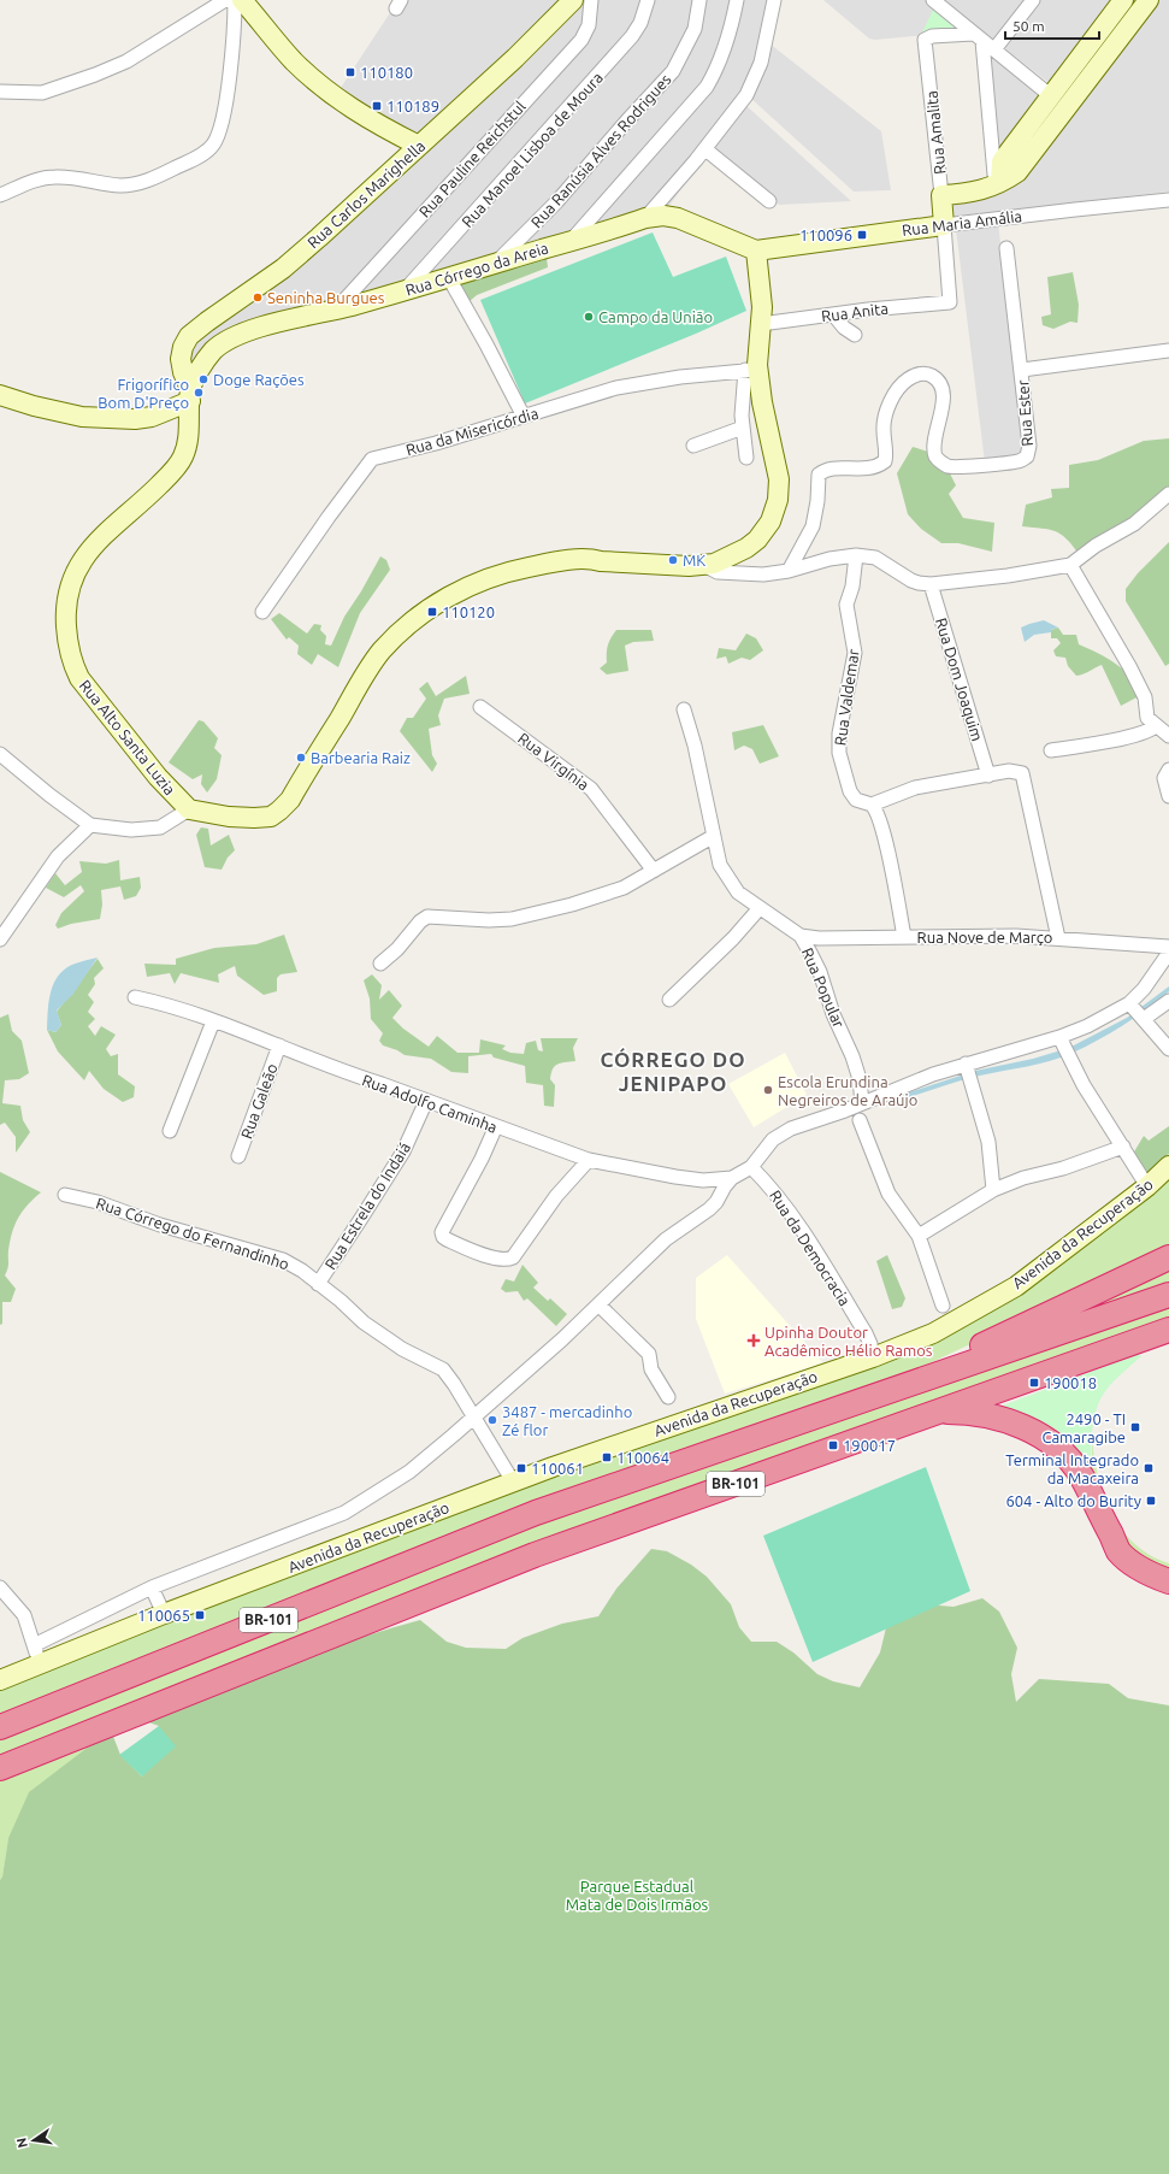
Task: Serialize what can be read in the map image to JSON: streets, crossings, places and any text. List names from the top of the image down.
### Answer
{
  "streets": {
    "highway": ["BR-101"],
    "street": [
      "Rua Amalita",
      "Rua Manoel Lisboa de Moura",
      "Rua Ranúsia Alves Rodrigues",
      "Rua Pauline Reichstul",
      "Rua Carlos Marighella",
      "Rua Maria Amália",
      "Rua Córrego da Areia",
      "Rua Anita",
      "Rua Ester",
      "Rua da Misericórdia",
      "Rua Dom Joaquim",
      "Rua Valdemar",
      "Rua Alto Santa Luzia",
      "Rua Virgínia",
      "Rua Nove de Março",
      "Rua Popular",
      "Rua Galeão",
      "Rua Adolfo Caminha",
      "Rua Estrela do Indaiá",
      "Rua Córrego do Fernandinho",
      "Avenida da Recuperação",
      "Rua da Democracia"
    ]
  },
  "crossings": [
    ["Rua Amalita", "Rua Maria Amália"],
    ["Rua Amalita", "Rua Anita"],
    ["Rua Manoel Lisboa de Moura", "Rua Córrego da Areia"],
    ["Rua Ranúsia Alves Rodrigues", "Rua Córrego da Areia"],
    ["Rua Pauline Reichstul", "Rua Córrego da Areia"],
    ["Rua Carlos Marighella", "Rua Córrego da Areia"],
    ["Rua Carlos Marighella", "Rua Alto Santa Luzia"],
    ["Rua Maria Amália", "Rua Córrego da Areia"],
    ["Rua Maria Amália", "Rua Anita"],
    ["Rua Córrego da Areia", "Rua Alto Santa Luzia"],
    ["Rua Nove de Março", "Rua Popular"],
    ["Rua Galeão", "Rua Adolfo Caminha"],
    ["Rua Adolfo Caminha", "Rua Estrela do Indaiá"],
    ["Rua Estrela do Indaiá", "Rua Córrego do Fernandinho"],
    ["Rua Córrego do Fernandinho", "Avenida da Recuperação"],
    ["Avenida da Recuperação", "Rua da Democracia"]
  ],
  "districts": ["CÓRREGO DO JENIPAPO"],
  "parks": ["Parque Estadual Mata de Dois Irmãos"],
  "places": {
    "transit": [
      "110180",
      "110189",
      "110096",
      "110120",
      "190018",
      "2490 - TI Camaragibe",
      "190017",
      "110064",
      "110061",
      "Terminal Integrado da Macaxeira",
      "604 - Alto do Burity",
      "110065"
    ],
    "other": [
      "Seninha Burgues",
      "Campo da União",
      "Doge Rações",
      "Frigorífico Bom D'Preço",
      "MK",
      "Barbearia Raiz",
      "Escola Erundina Negreiros de Araújo",
      "3487 - mercadinho Zé flor"
    ],
    "health": ["Upinha Doutor Acadêmico Hélio Ramos"]
  },
  "scale_bar": "50 m",
  "north": "left"
}
